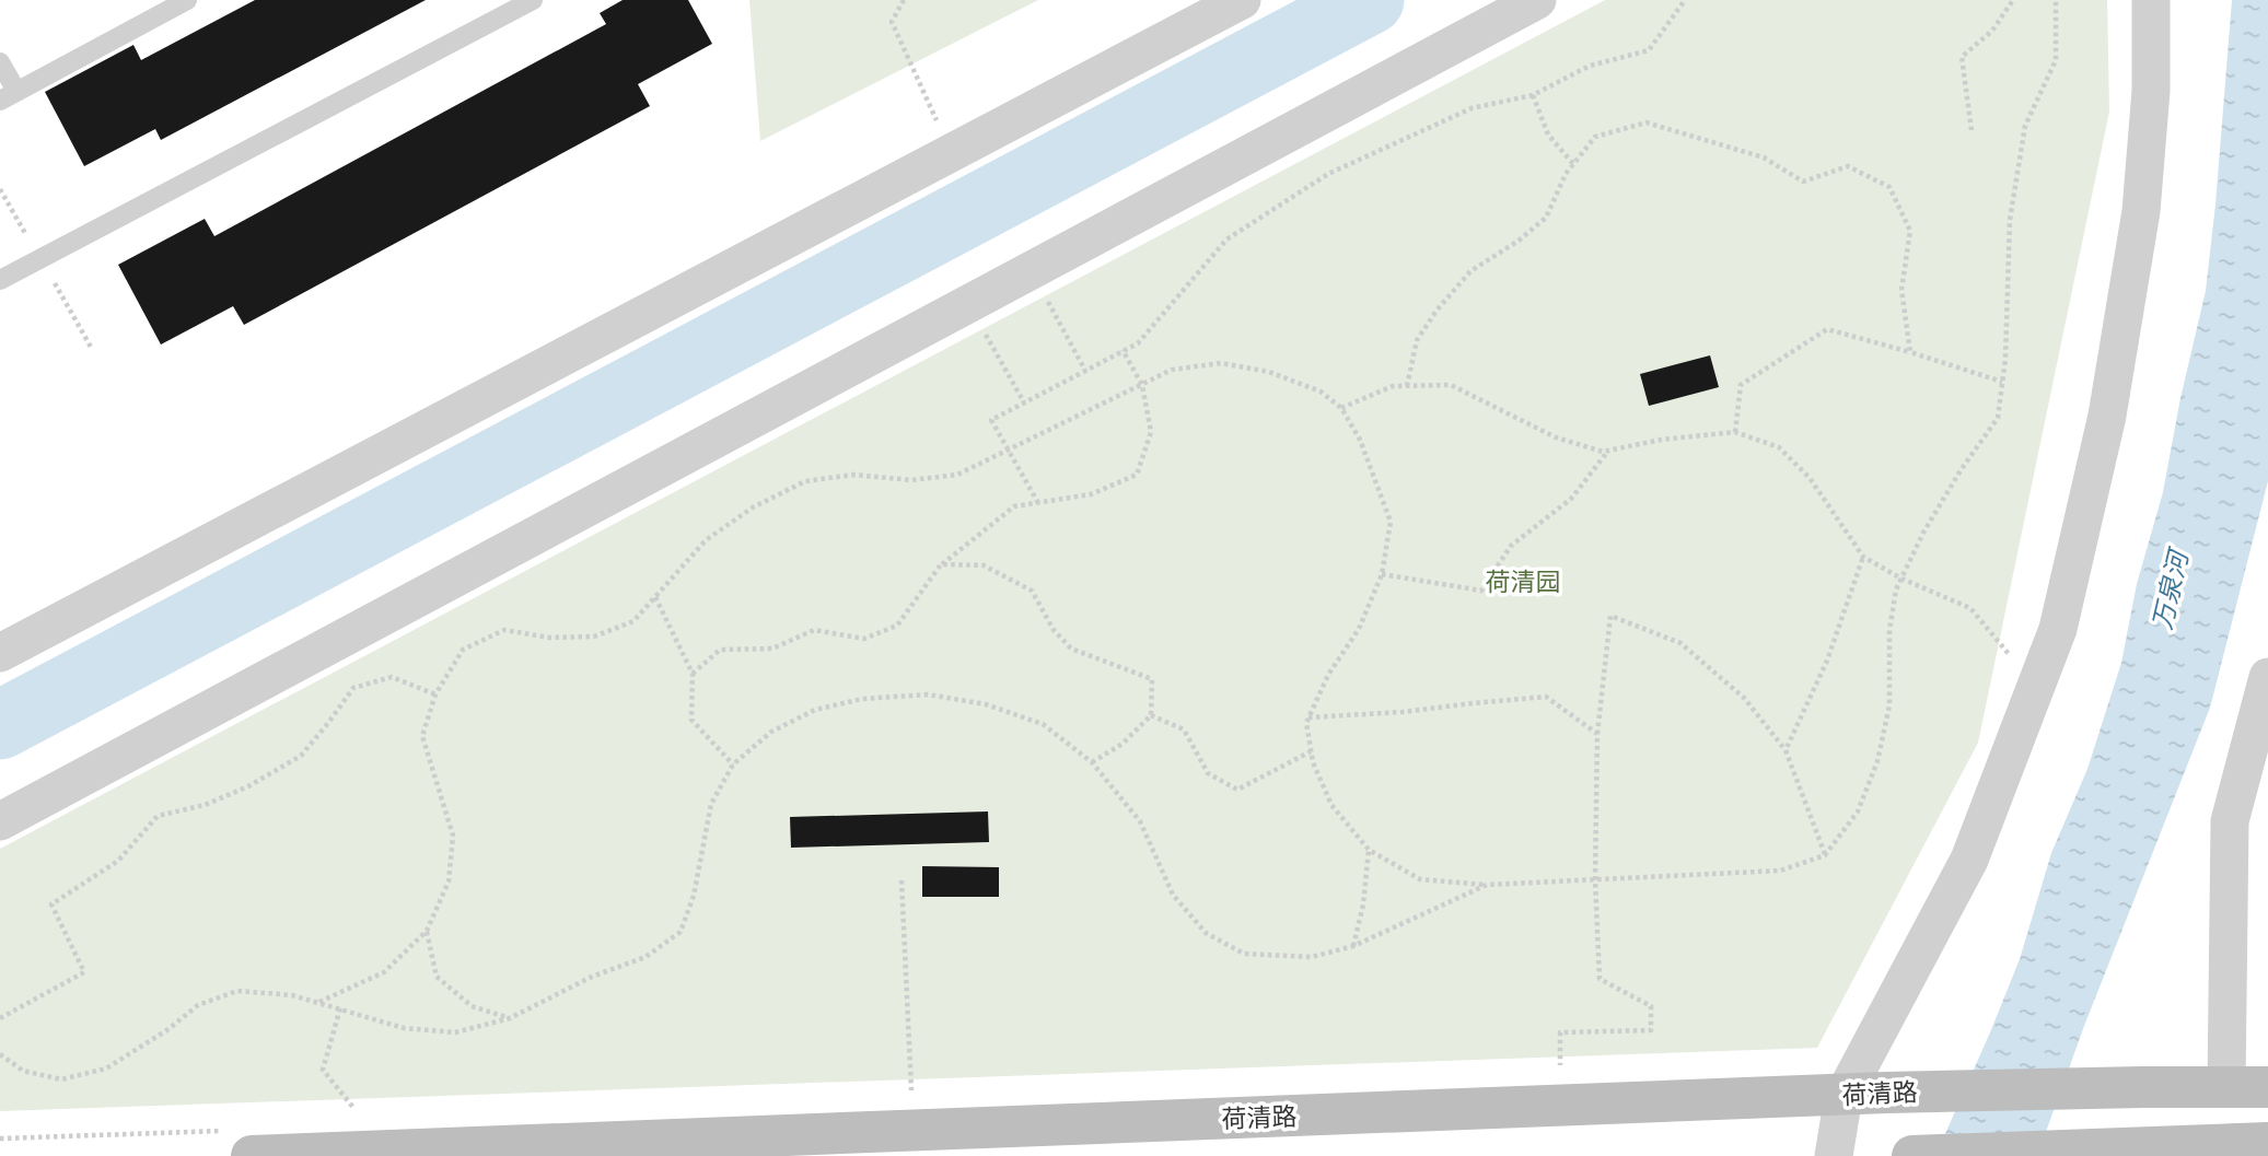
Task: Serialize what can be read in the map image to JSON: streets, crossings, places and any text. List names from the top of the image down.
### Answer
{
  "streets": {
    "main road": ["荷清路"]
  },
  "water": ["万泉河"],
  "parks": ["荷清园"]
}
